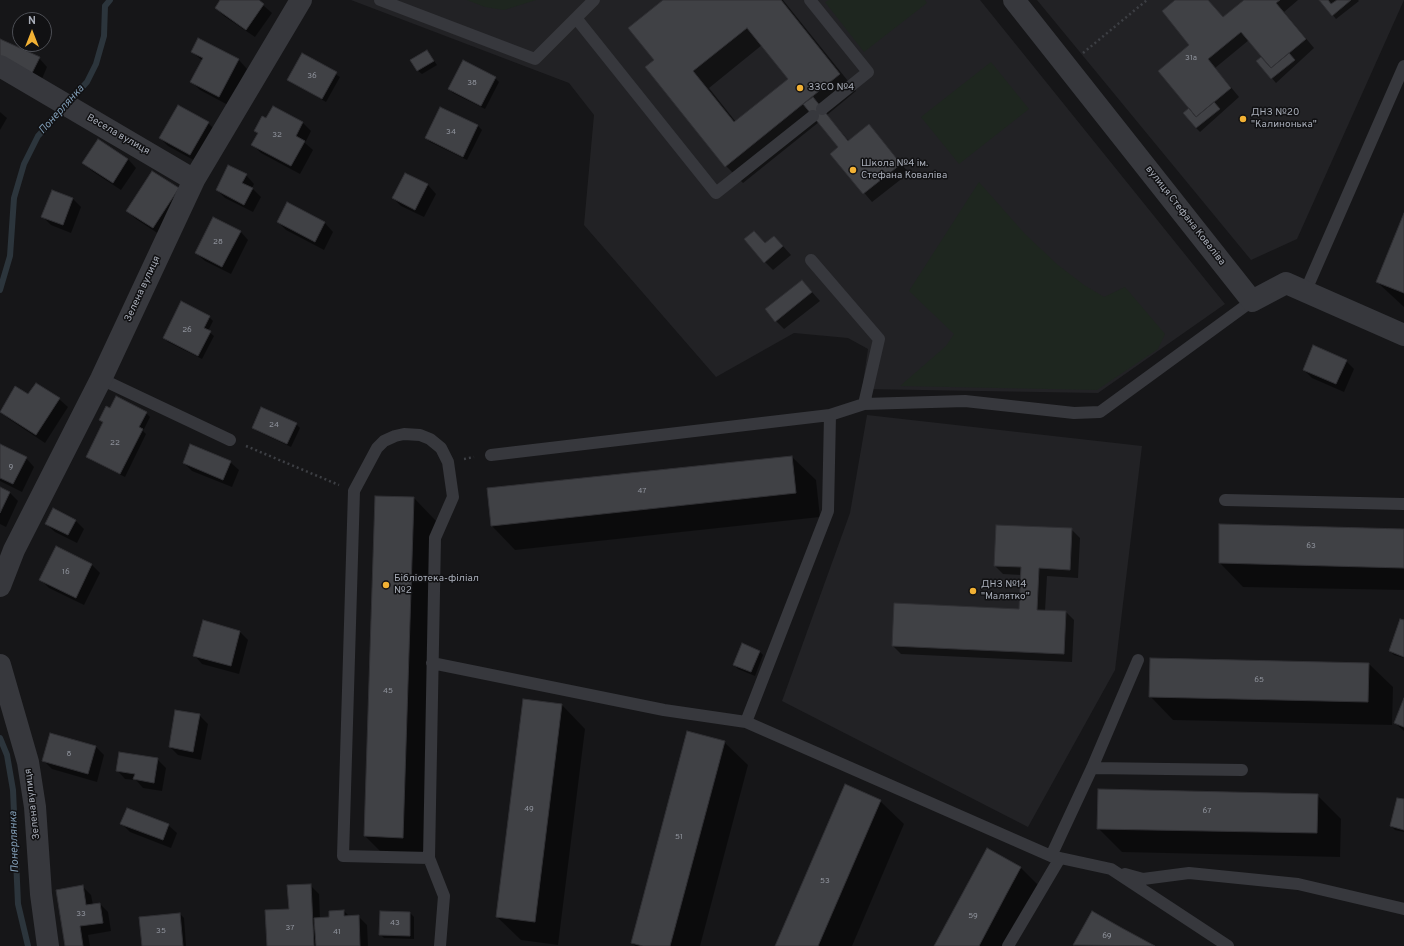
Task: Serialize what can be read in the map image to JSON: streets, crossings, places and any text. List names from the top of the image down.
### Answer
{
  "streets": {
    "street": ["Весела вулиця", "вулиця Стефана Коваліва", "Зелена вулиця"]
  },
  "crossings": [
    ["Весела вулиця", "Зелена вулиця"]
  ],
  "water": ["Понерлянка"],
  "places": [
    "ЗЗСО №4",
    "ДНЗ №20 \"Калинонька\"",
    "Школа №4 ім. Стефана Коваліва",
    "Бібліотека-філіал №2",
    "ДНЗ №14 \"Малятко\""
  ],
  "house_numbers": [
    "31а",
    "36",
    "38",
    "34",
    "32",
    "28",
    "26",
    "24",
    "22",
    "9",
    "47",
    "63",
    "16",
    "65",
    "45",
    "8",
    "49",
    "67",
    "51",
    "53",
    "33",
    "59",
    "43",
    "37",
    "35",
    "41",
    "69"
  ],
  "north": "top"
}
